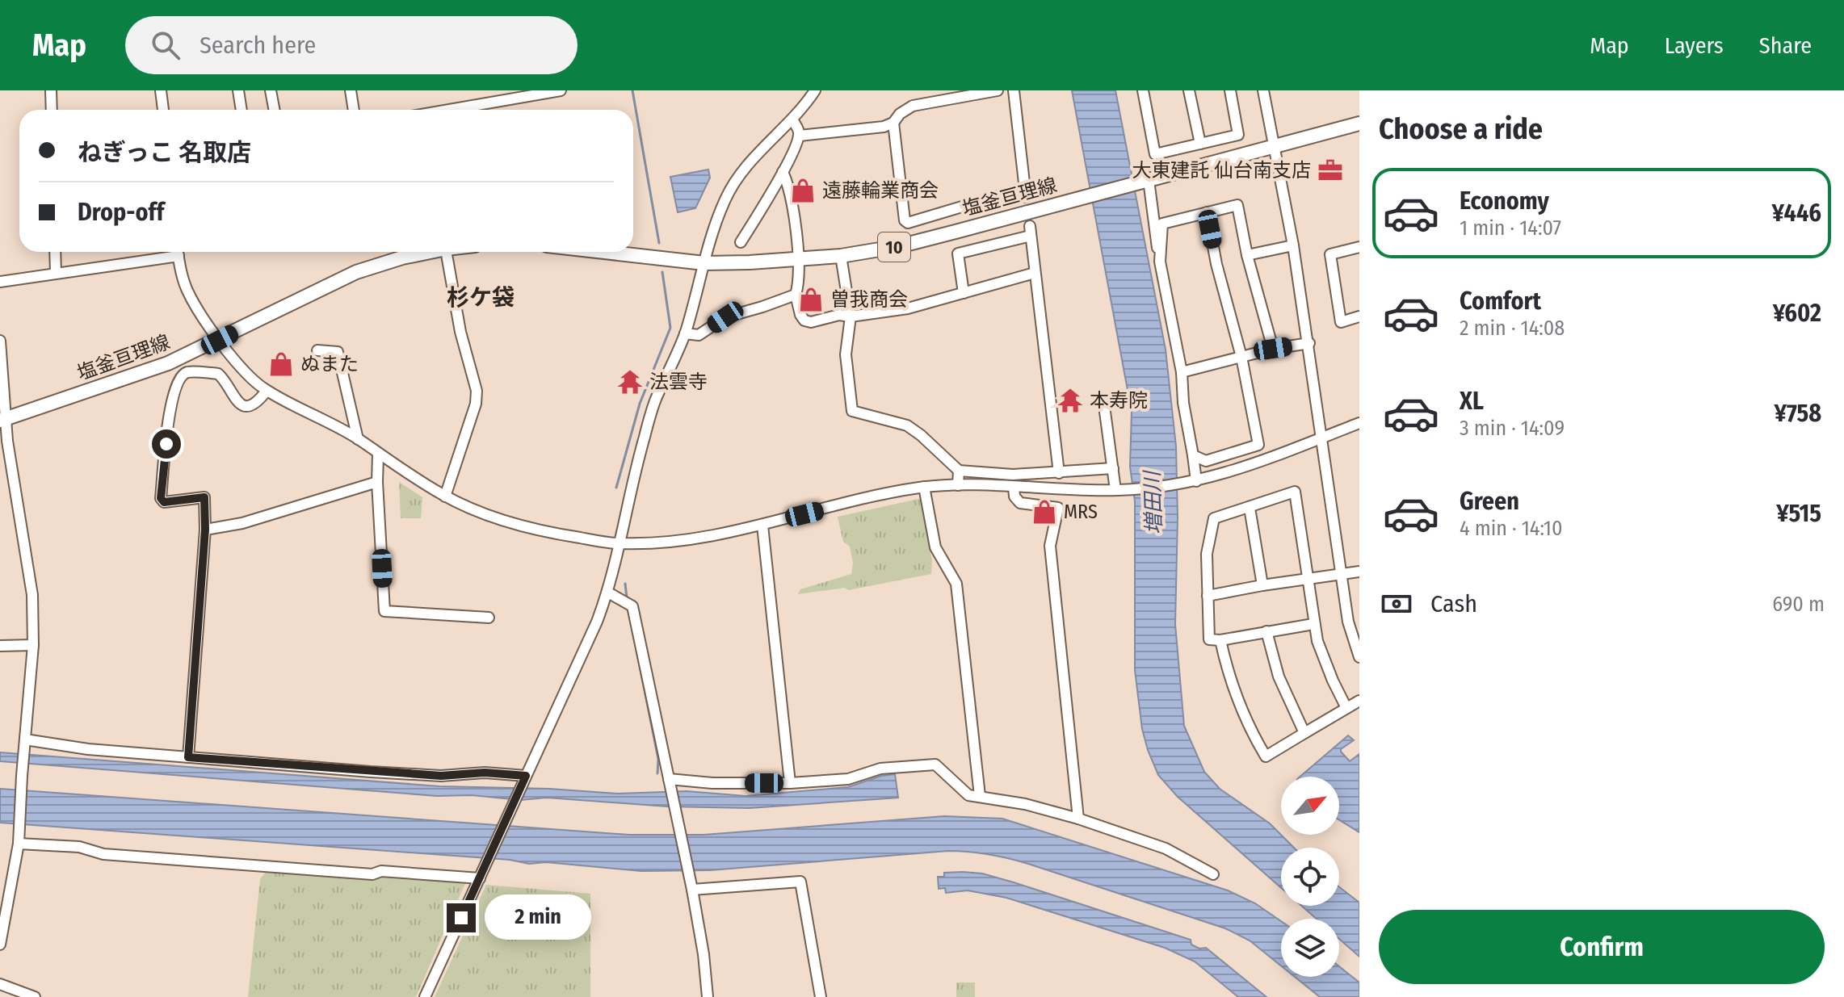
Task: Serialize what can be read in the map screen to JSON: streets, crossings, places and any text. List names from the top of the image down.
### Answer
{
  "streets": {
    "main road": ["塩釜亘理線", "10"]
  },
  "districts": ["杉ケ袋"],
  "water": ["増田川"],
  "places": {
    "office": ["大東建託 仙台南支店"],
    "shop": [
      "遠藤輪業商会",
      "曽我商会",
      "ぬまた",
      "MRS"
    ],
    "temple": ["法雲寺", "本寿院"]
  },
  "north": "top right",
  "page": {
    "header": "Map",
    "search": "Search here",
    "nav": ["Map", "Layers", "Share"],
    "heading": "Choose a ride",
    "banner": ["ねぎっこ 名取店", "Drop-off"],
    "list": [
      {
        "name": "Economy",
        "note": "1 min · 14:07",
        "value": "¥446"
      },
      {
        "name": "Comfort",
        "note": "2 min · 14:08",
        "value": "¥602"
      },
      {
        "name": "XL",
        "note": "3 min · 14:09",
        "value": "¥758"
      },
      {
        "name": "Green",
        "note": "4 min · 14:10",
        "value": "¥515"
      }
    ],
    "pay": ["Cash", "690 m"],
    "bubble": "2 min",
    "buttons": "Confirm"
  }
}
